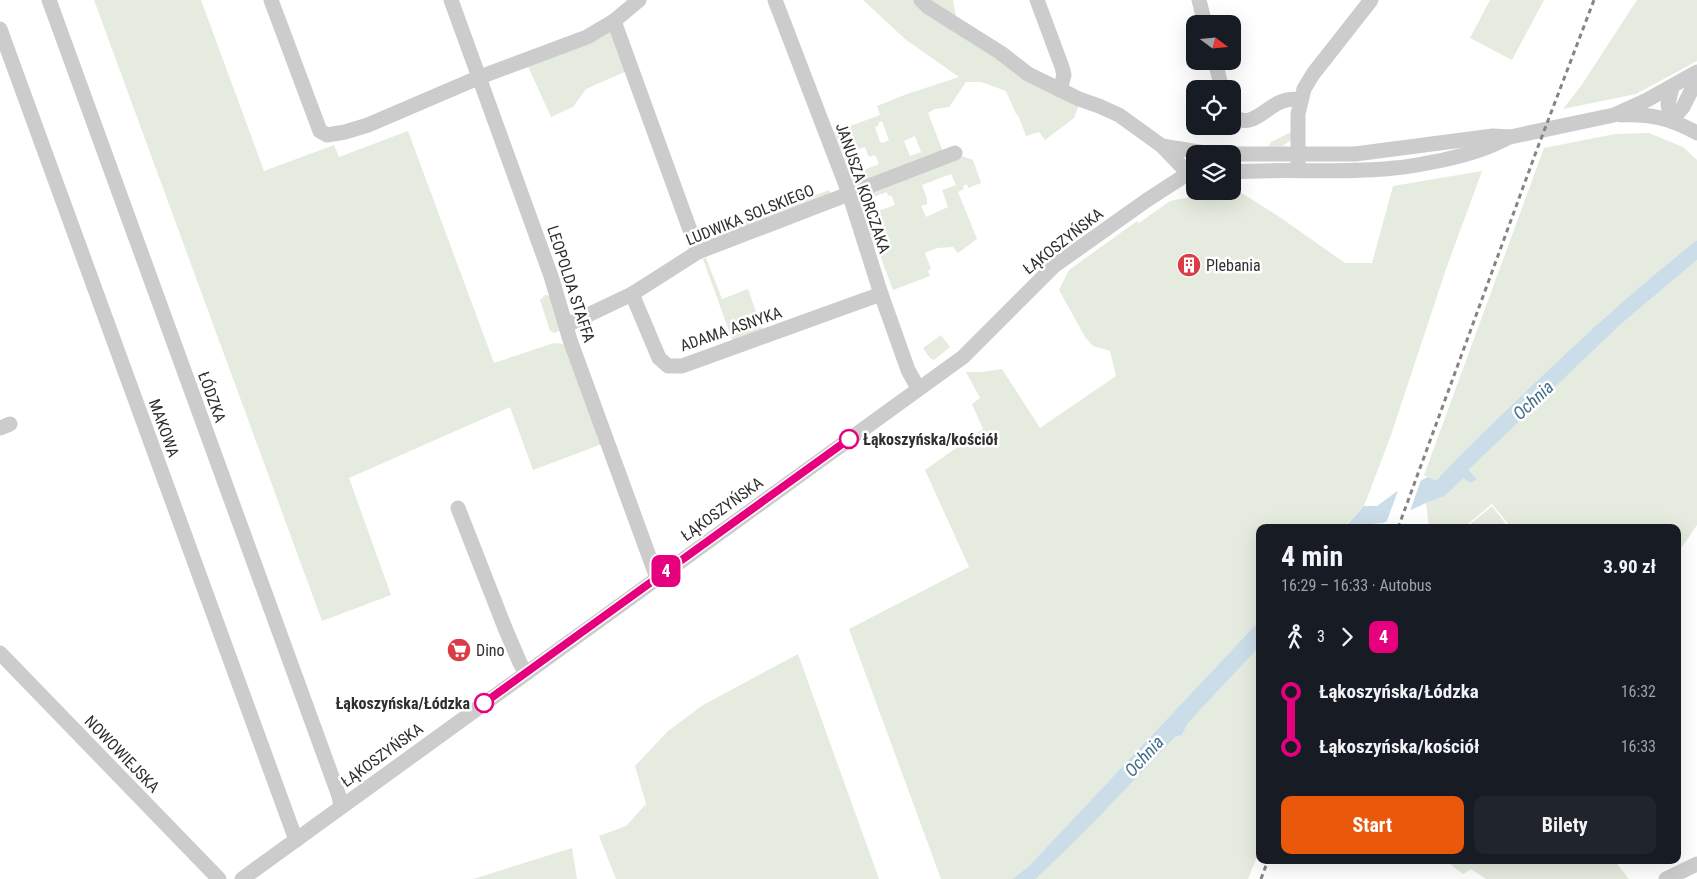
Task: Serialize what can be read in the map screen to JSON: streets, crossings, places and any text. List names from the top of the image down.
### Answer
{
  "streets": {
    "street": [
      "JANUSZA KORCZAKA",
      "LUDWIKA SOLSKIEGO",
      "ŁĄKOSZYŃSKA",
      "LEOPOLDA STAFFA",
      "ADAMA ASNYKA",
      "ŁÓDZKA",
      "MAKOWA",
      "NOWOWIEJSKA"
    ]
  },
  "crossings": [
    ["JANUSZA KORCZAKA", "LUDWIKA SOLSKIEGO"],
    ["JANUSZA KORCZAKA", "ŁĄKOSZYŃSKA"],
    ["JANUSZA KORCZAKA", "ADAMA ASNYKA"],
    ["LUDWIKA SOLSKIEGO", "LEOPOLDA STAFFA"],
    ["LUDWIKA SOLSKIEGO", "ADAMA ASNYKA"],
    ["ŁĄKOSZYŃSKA", "LEOPOLDA STAFFA"],
    ["ŁĄKOSZYŃSKA", "ŁÓDZKA"],
    ["ŁĄKOSZYŃSKA", "MAKOWA"]
  ],
  "water": ["Ochnia"],
  "places": {
    "building": ["Plebania"],
    "other": ["Łąkoszyńska/kościół", "Łąkoszyńska/Łódzka"],
    "supermarket": ["Dino"]
  },
  "lines": ["bus line 4"],
  "north": "right",
  "page": {
    "on_map": "4",
    "heading": ["4 min", "16:29 – 16:33 · Autobus", "3.90 zł"],
    "legs": ["3", "4"],
    "list": [
      {
        "name": "Łąkoszyńska/Łódzka",
        "value": "16:32"
      },
      {
        "name": "Łąkoszyńska/kościół",
        "value": "16:33"
      }
    ],
    "buttons": ["Start", "Bilety"]
  }
}
